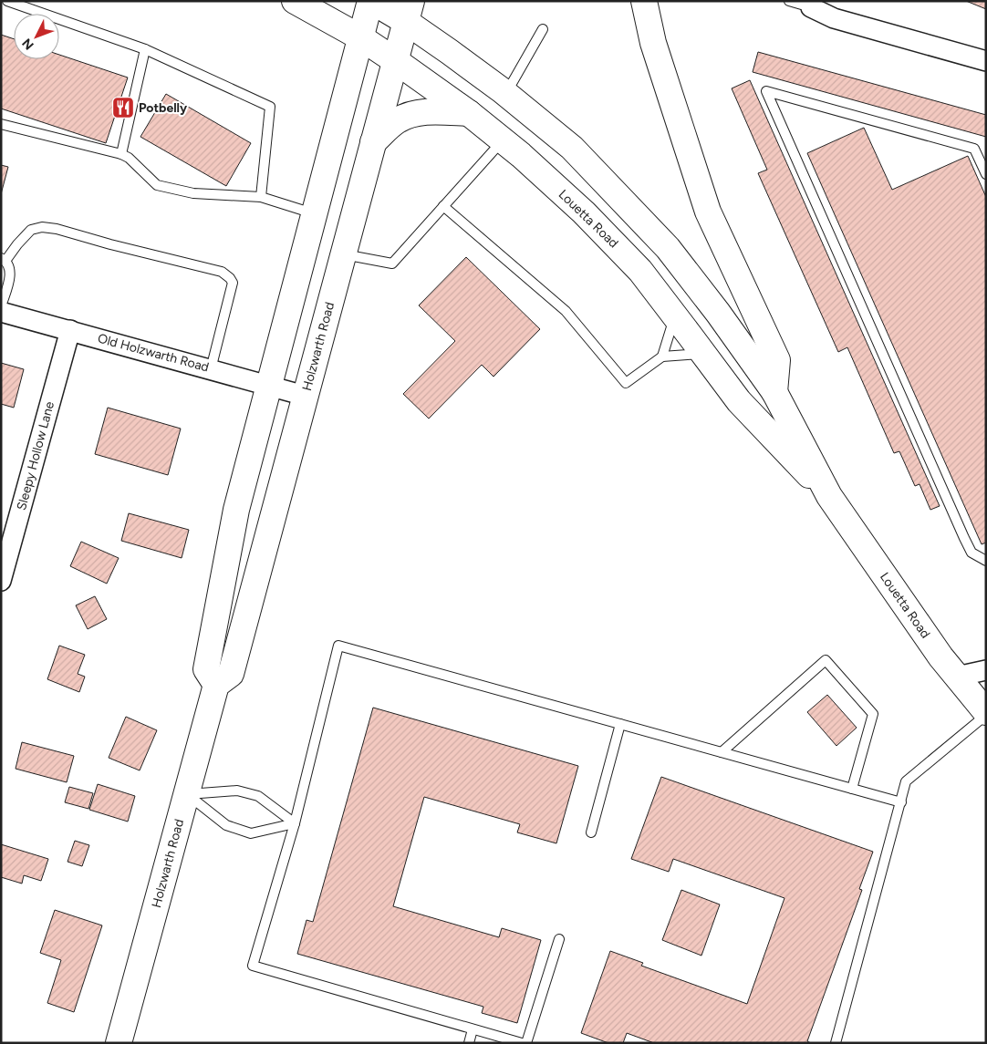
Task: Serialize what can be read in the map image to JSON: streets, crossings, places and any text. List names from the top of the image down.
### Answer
{
  "streets": {
    "main road": ["Louetta Road", "Holzwarth Road"],
    "street": ["Old Holzwarth Road", "Sleepy Hollow Lane"]
  },
  "crossings": [
    ["Louetta Road", "Holzwarth Road"],
    ["Holzwarth Road", "Old Holzwarth Road"],
    ["Old Holzwarth Road", "Sleepy Hollow Lane"]
  ],
  "places": {
    "restaurant": ["Potbelly"]
  },
  "north": "bottom left"
}
